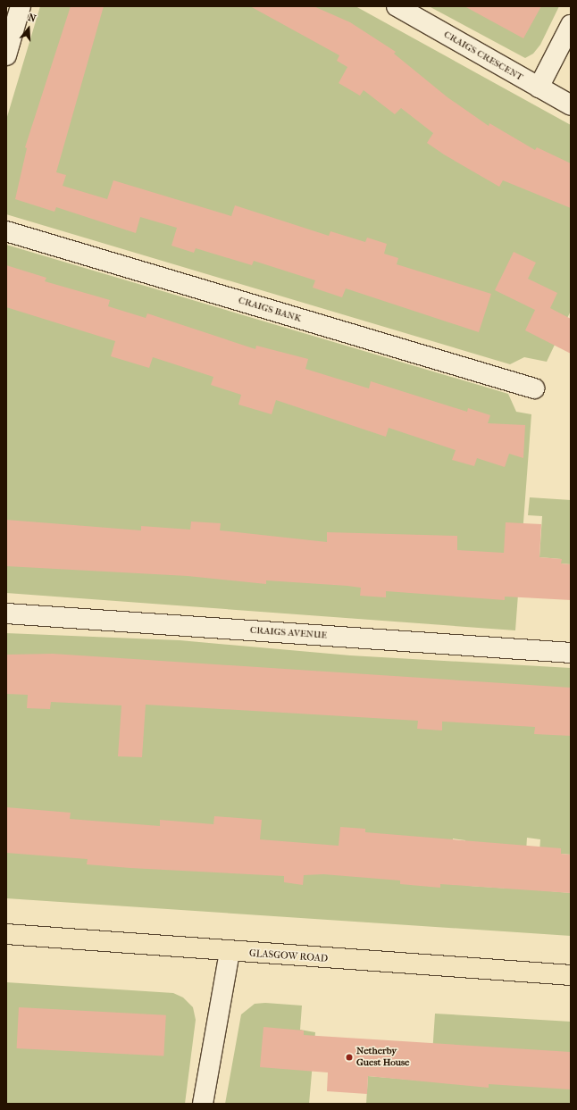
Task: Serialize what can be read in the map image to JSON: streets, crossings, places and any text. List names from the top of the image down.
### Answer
{
  "streets": {
    "main road": ["GLASGOW ROAD"],
    "street": ["CRAIGS CRESCENT", "CRAIGS BANK", "CRAIGS AVENUE"]
  },
  "places": ["Netherby Guest House"],
  "north": "top"
}
